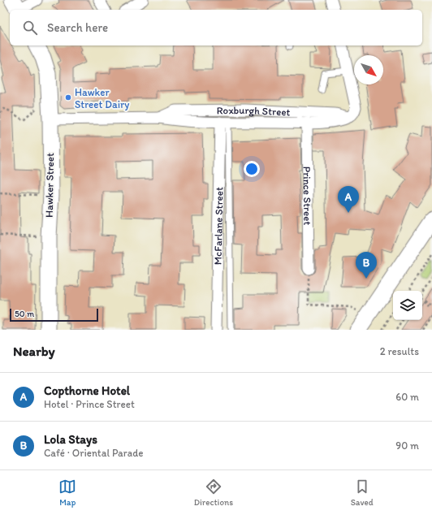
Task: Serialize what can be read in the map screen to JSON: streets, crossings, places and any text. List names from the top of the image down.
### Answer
{
  "streets": {
    "street": [
      "Roxburgh Street",
      "Hawker Street",
      "Prince Street",
      "McFarlane Street"
    ]
  },
  "crossings": [
    ["Roxburgh Street", "Hawker Street"],
    ["Roxburgh Street", "Prince Street"],
    ["Roxburgh Street", "McFarlane Street"]
  ],
  "places": ["Hawker Street Dairy"],
  "scale_bar": "50 m",
  "north": "bottom right",
  "page": {
    "search": "Search here",
    "pins": ["A", "B"],
    "scale": "50 m",
    "heading": ["Nearby", "2 results"],
    "list": [
      {
        "mark": "A",
        "name": "Copthorne Hotel",
        "note": "Hotel · Prince Street",
        "value": "60 m"
      },
      {
        "mark": "B",
        "name": "Lola Stays",
        "note": "Café · Oriental Parade",
        "value": "90 m"
      }
    ],
    "nav": ["Map", "Directions", "Saved"]
  }
}
